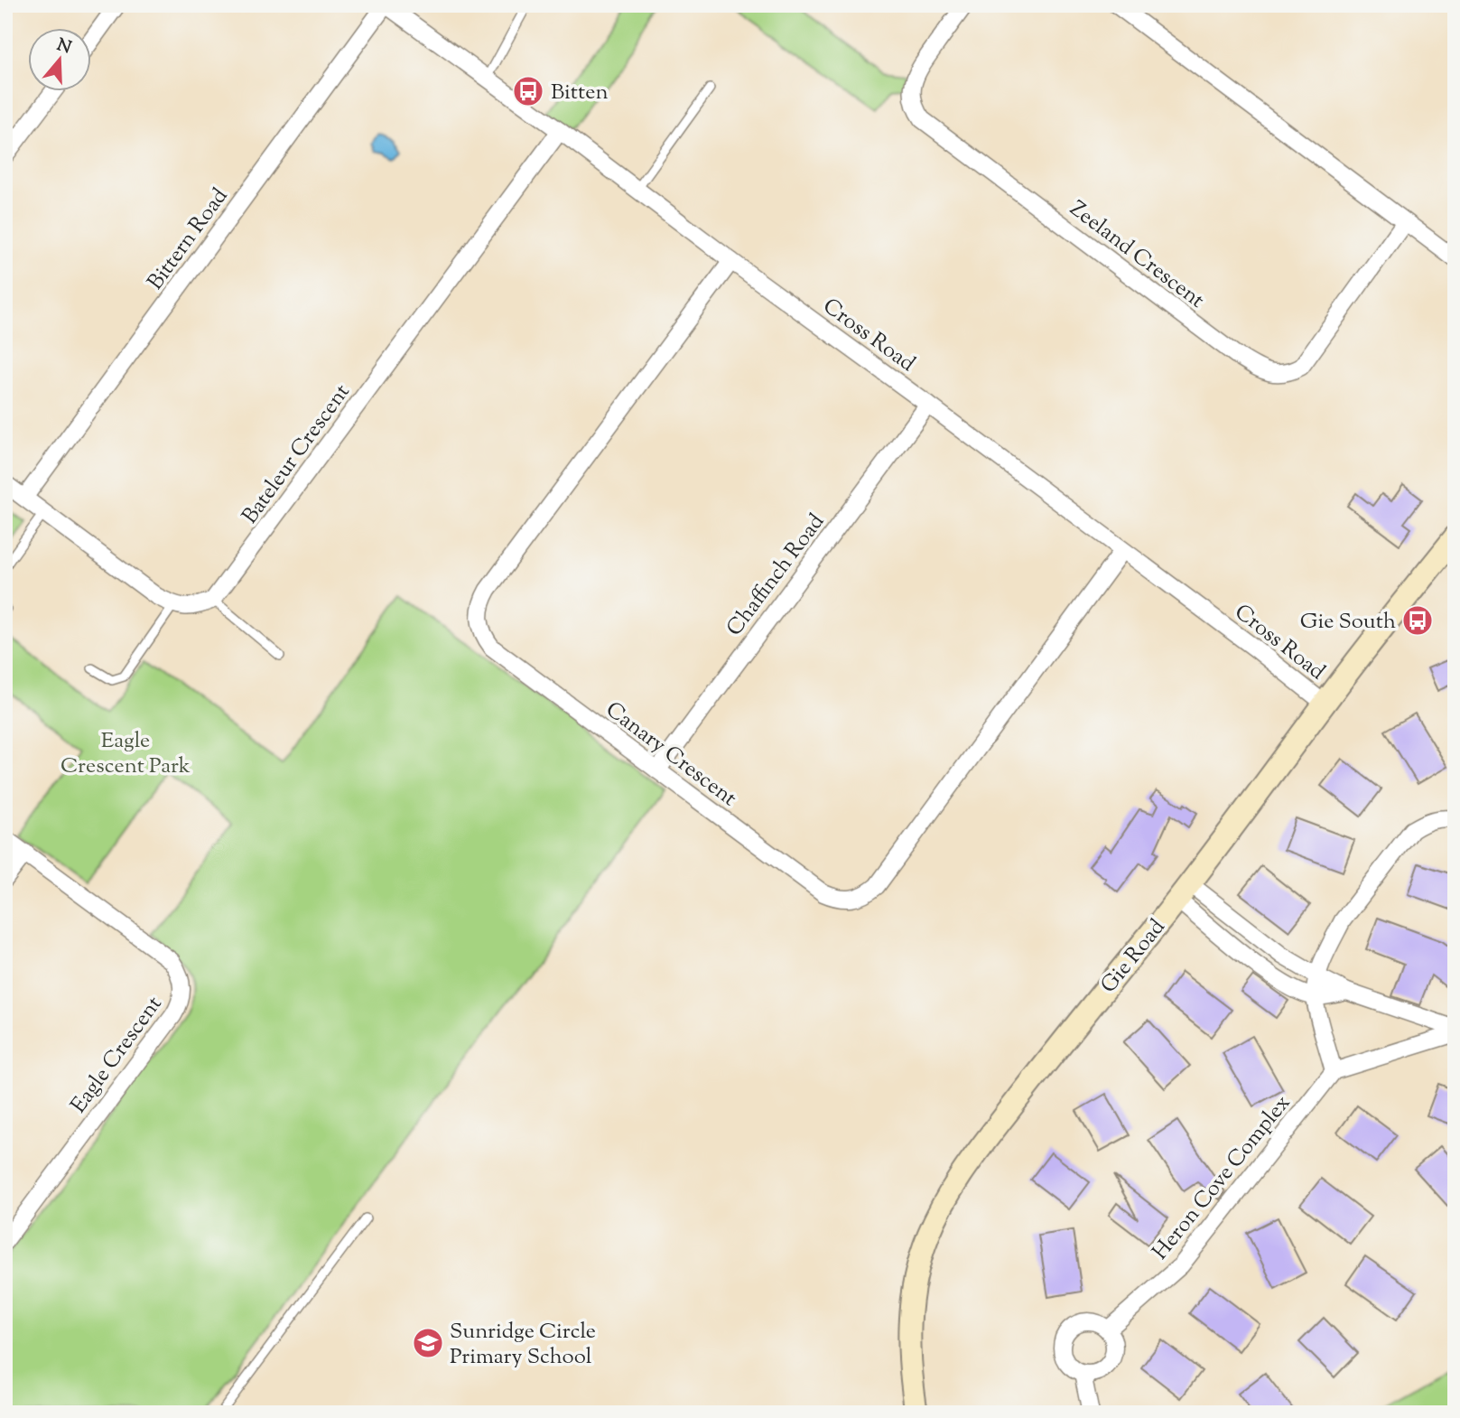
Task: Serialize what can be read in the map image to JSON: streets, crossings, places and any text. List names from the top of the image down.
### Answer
{
  "streets": {
    "street": [
      "Bittern Road",
      "Zeeland Crescent",
      "Cross Road",
      "Bateleur Crescent",
      "Chaffinch Road",
      "Canary Crescent",
      "Gie Road",
      "Eagle Crescent",
      "Heron Cove Complex"
    ]
  },
  "crossings": [
    ["Bittern Road", "Cross Road"],
    ["Cross Road", "Bateleur Crescent"],
    ["Cross Road", "Chaffinch Road"],
    ["Cross Road", "Canary Crescent"],
    ["Cross Road", "Gie Road"],
    ["Chaffinch Road", "Canary Crescent"]
  ],
  "parks": ["Eagle Crescent Park"],
  "places": {
    "bus stop": ["Bitten", "Gie South"],
    "school or university": ["Sunridge Circle Primary School"]
  },
  "north": "top"
}
